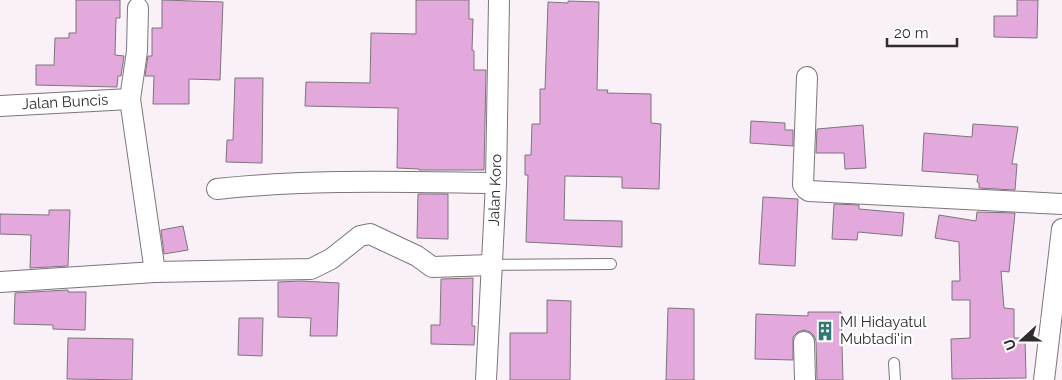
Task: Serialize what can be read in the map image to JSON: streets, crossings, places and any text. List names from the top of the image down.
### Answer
{
  "streets": {
    "street": ["Jalan Buncis", "Jalan Koro"]
  },
  "places": {
    "building": ["MI Hidayatul Mubtadi'in"]
  },
  "scale_bar": "20 m",
  "north": "left"
}
